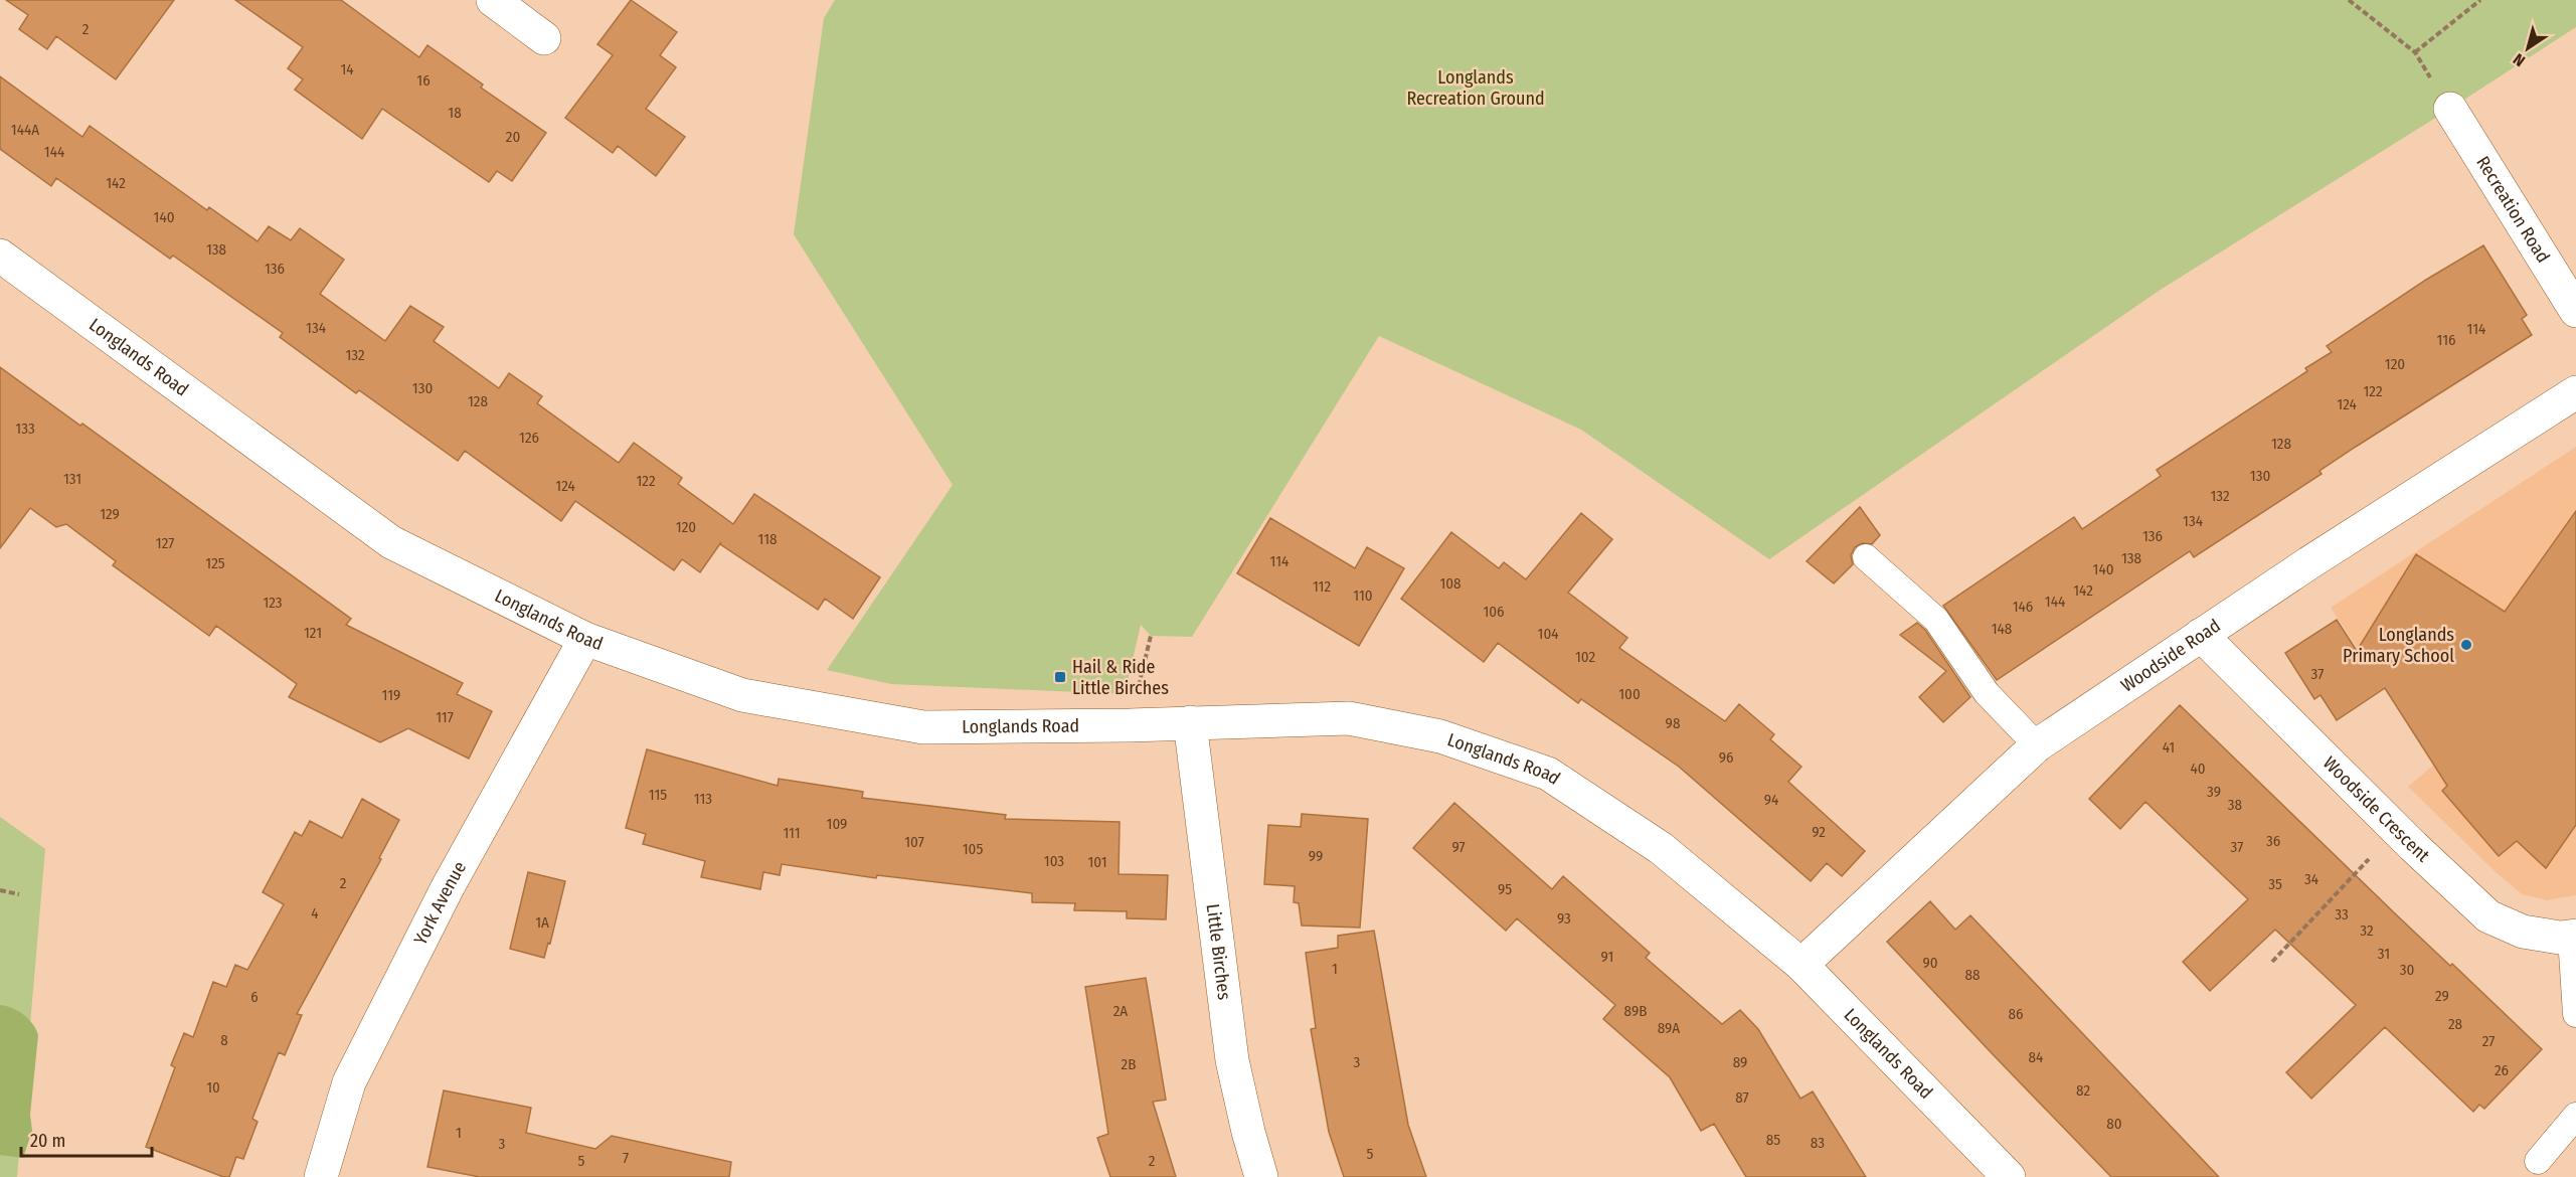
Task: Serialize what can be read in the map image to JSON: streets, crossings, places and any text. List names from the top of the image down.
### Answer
{
  "streets": {
    "street": [
      "Recreation Road",
      "Longlands Road",
      "Woodside Road",
      "Woodside Crescent",
      "York Avenue",
      "Little Birches"
    ]
  },
  "crossings": [
    ["Longlands Road", "Woodside Road"],
    ["Longlands Road", "York Avenue"],
    ["Longlands Road", "Little Birches"],
    ["Woodside Road", "Woodside Crescent"]
  ],
  "parks": ["Longlands Recreation Ground"],
  "places": {
    "other": ["Longlands Primary School"],
    "transit": ["Hail & Ride Little Birches"]
  },
  "house_numbers": [
    "2",
    "14",
    "16",
    "18",
    "144A",
    "20",
    "144",
    "142",
    "140",
    "138",
    "136",
    "134",
    "114",
    "116",
    "132",
    "120",
    "130",
    "122",
    "128",
    "124",
    "133",
    "126",
    "128",
    "130",
    "131",
    "122",
    "124",
    "132",
    "129",
    "134",
    "120",
    "136",
    "118",
    "127",
    "138",
    "114",
    "125",
    "140",
    "108",
    "112",
    "142",
    "110",
    "144",
    "123",
    "146",
    "106",
    "148",
    "121",
    "104",
    "102",
    "37",
    "100",
    "119",
    "117",
    "98",
    "41",
    "96",
    "40",
    "39",
    "115",
    "113",
    "94",
    "38",
    "109",
    "92",
    "111",
    "36",
    "107",
    "97",
    "37",
    "105",
    "99",
    "103",
    "101",
    "34",
    "2",
    "35",
    "95",
    "4",
    "33",
    "93",
    "1A",
    "32",
    "31",
    "91",
    "90",
    "1",
    "30",
    "88",
    "29",
    "6",
    "2A",
    "89B",
    "86",
    "28",
    "89A",
    "8",
    "27",
    "84",
    "3",
    "89",
    "2B",
    "26",
    "10",
    "82",
    "87",
    "80",
    "1",
    "85",
    "83",
    "3",
    "5",
    "7",
    "5",
    "2"
  ],
  "scale_bar": "20 m",
  "north": "bottom left"
}
